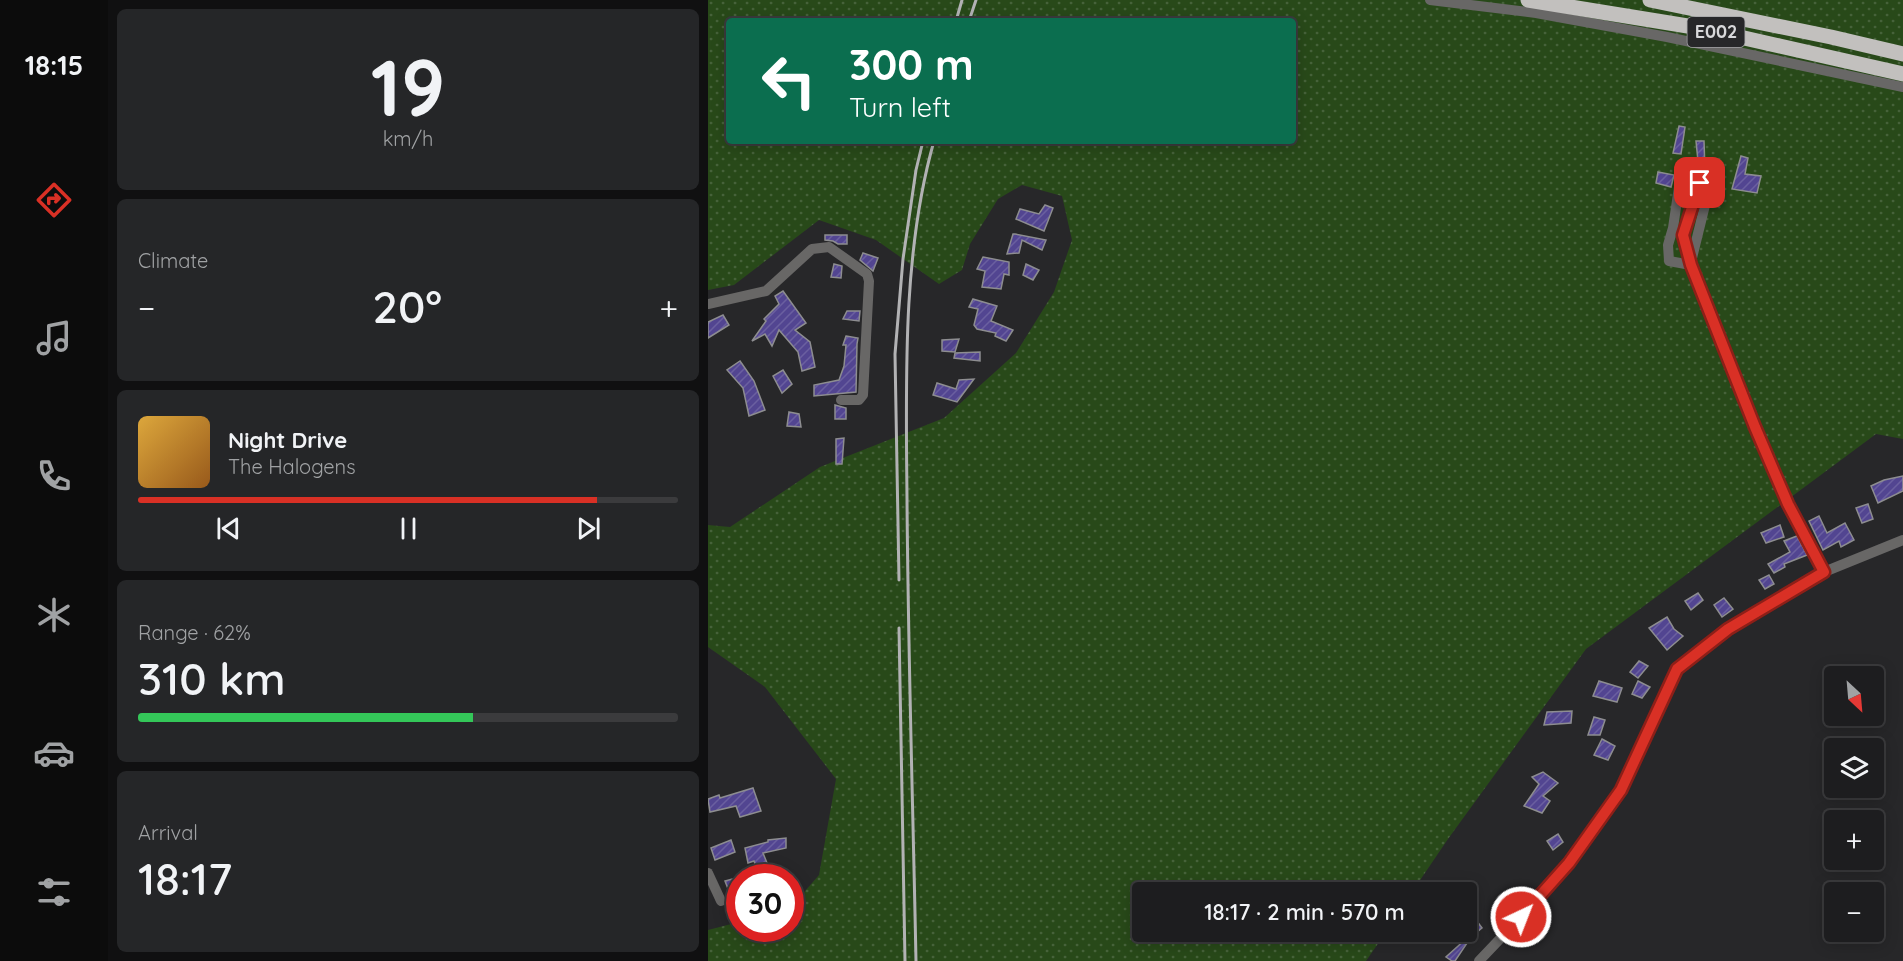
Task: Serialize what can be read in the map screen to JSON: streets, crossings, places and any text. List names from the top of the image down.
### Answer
{
  "streets": {
    "highway": ["E002"]
  },
  "north": "bottom right",
  "page": {
    "tabs": "18:15",
    "tile": [
      ["19", "km/h"],
      "Climate",
      ["Range · 62%", "310 km"],
      ["Arrival", "18:17"]
    ],
    "turn": ["300 m", "Turn left"],
    "heat": ["−", "20°", "+"],
    "song": ["Night Drive", "The Halogens"],
    "map_buttons": ["+", "−"],
    "limit": "30",
    "trip": "18:17 · 2 min · 570 m"
  }
}
